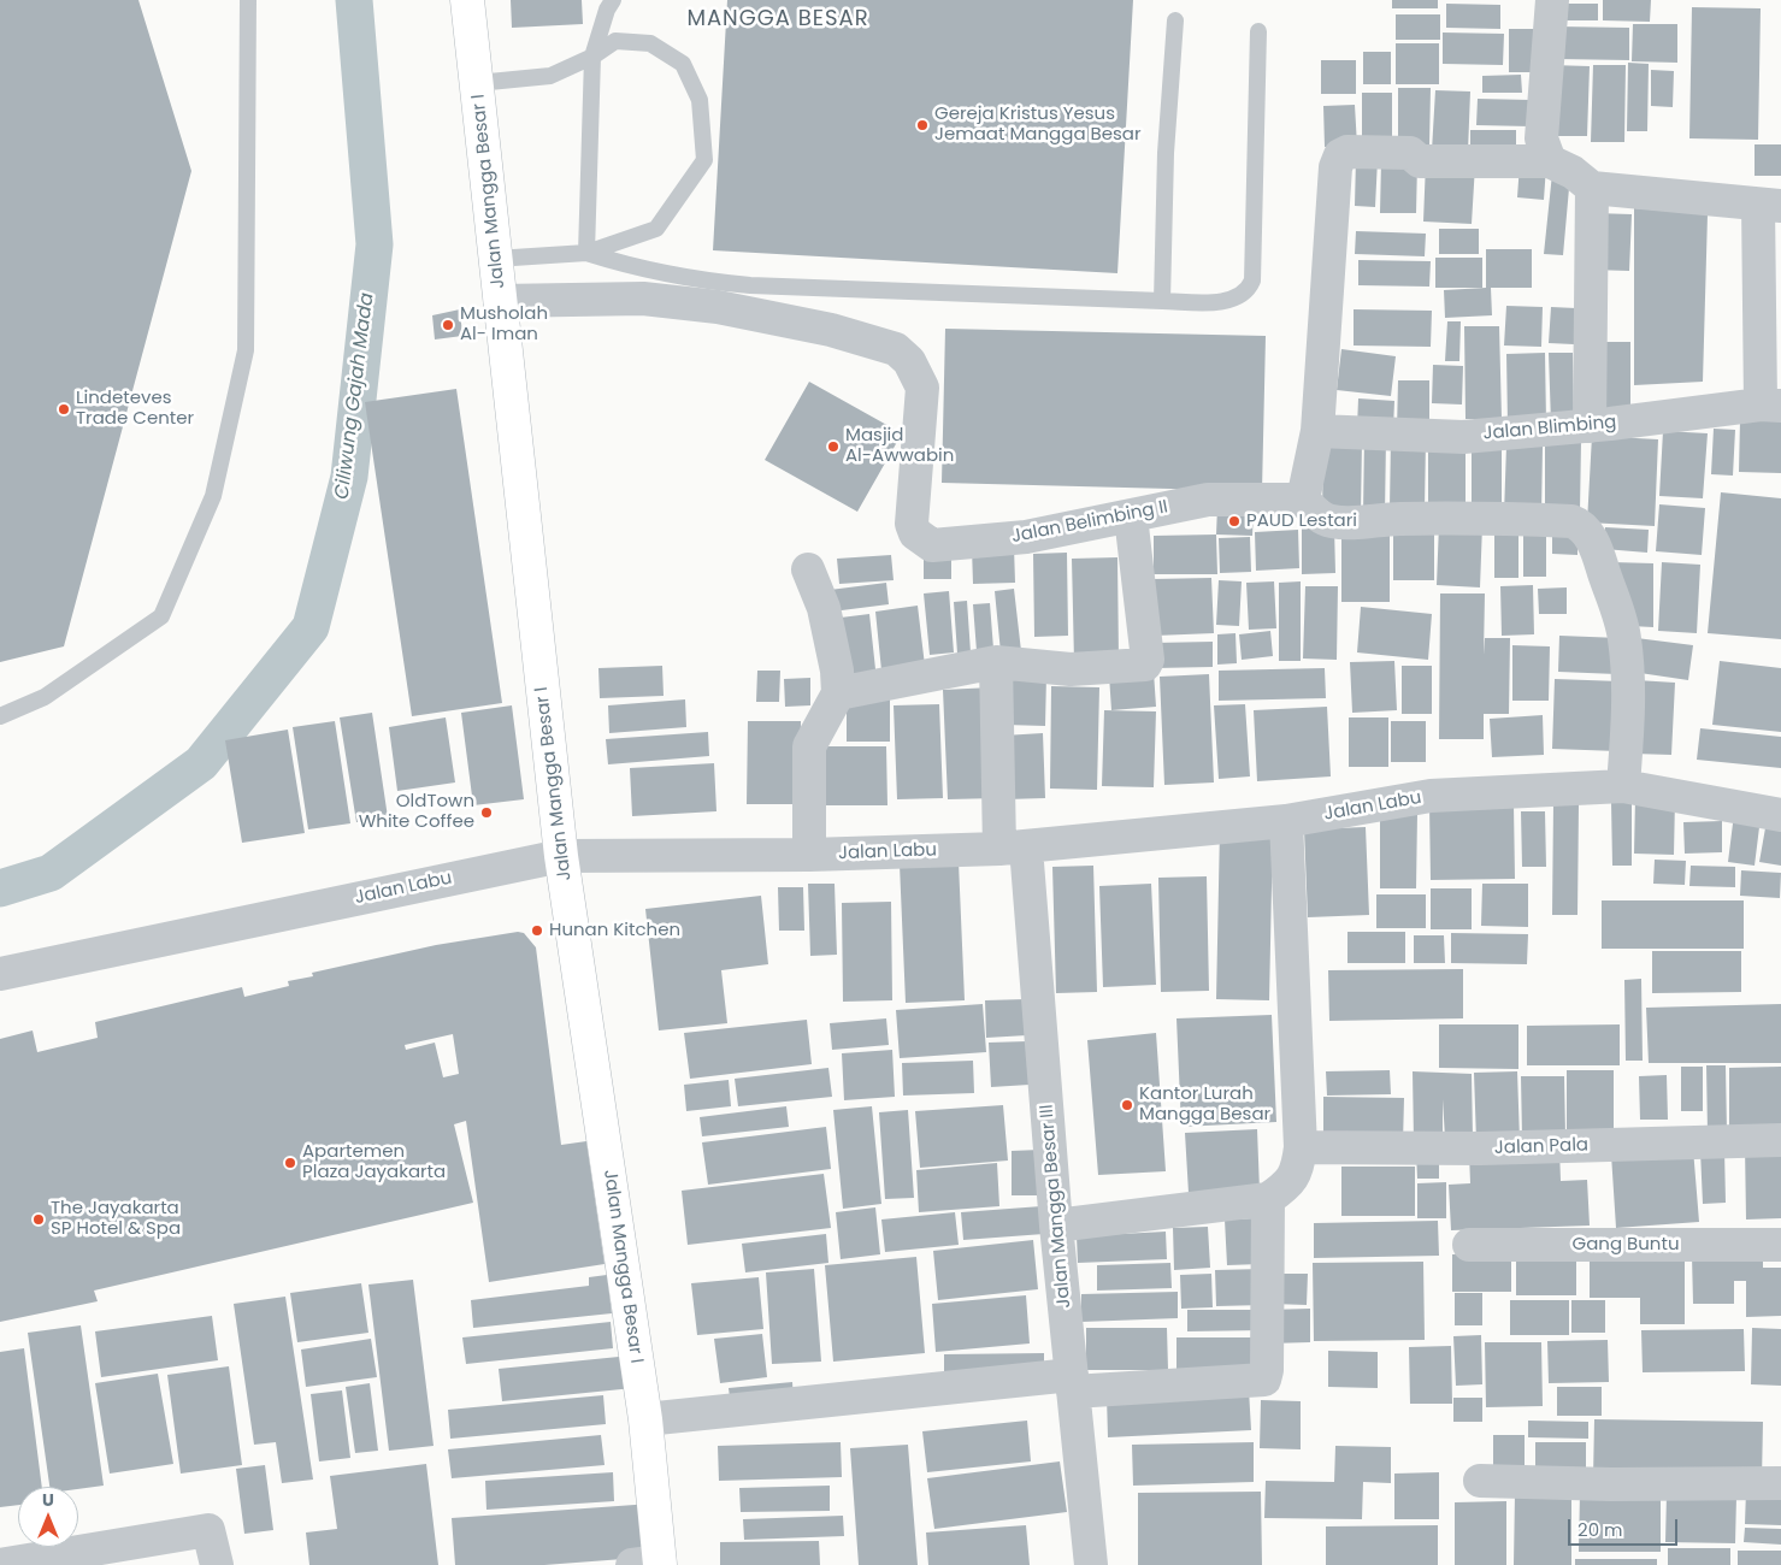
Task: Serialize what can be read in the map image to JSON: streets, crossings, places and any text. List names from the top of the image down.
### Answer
{
  "streets": {
    "street": [
      "Jalan Mangga Besar I",
      "Jalan Blimbing",
      "Jalan Belimbing II",
      "Jalan Labu",
      "Jalan Pala",
      "Jalan Mangga Besar III",
      "Gang Buntu"
    ]
  },
  "crossings": [
    ["Jalan Mangga Besar I", "Jalan Belimbing II"],
    ["Jalan Mangga Besar I", "Jalan Labu"],
    ["Jalan Labu", "Jalan Mangga Besar III"]
  ],
  "districts": ["MANGGA BESAR"],
  "water": ["Ciliwung Gajah Mada"],
  "places": [
    "Gereja Kristus Yesus Jemaat Mangga Besar",
    "Musholah Al- Iman",
    "Lindeteves Trade Center",
    "Masjid Al-Awwabin",
    "PAUD Lestari",
    "OldTown White Coffee",
    "Hunan Kitchen",
    "Kantor Lurah Mangga Besar",
    "Apartemen Plaza Jayakarta",
    "The Jayakarta SP Hotel & Spa"
  ],
  "scale_bar": "20 m",
  "north": "top"
}
